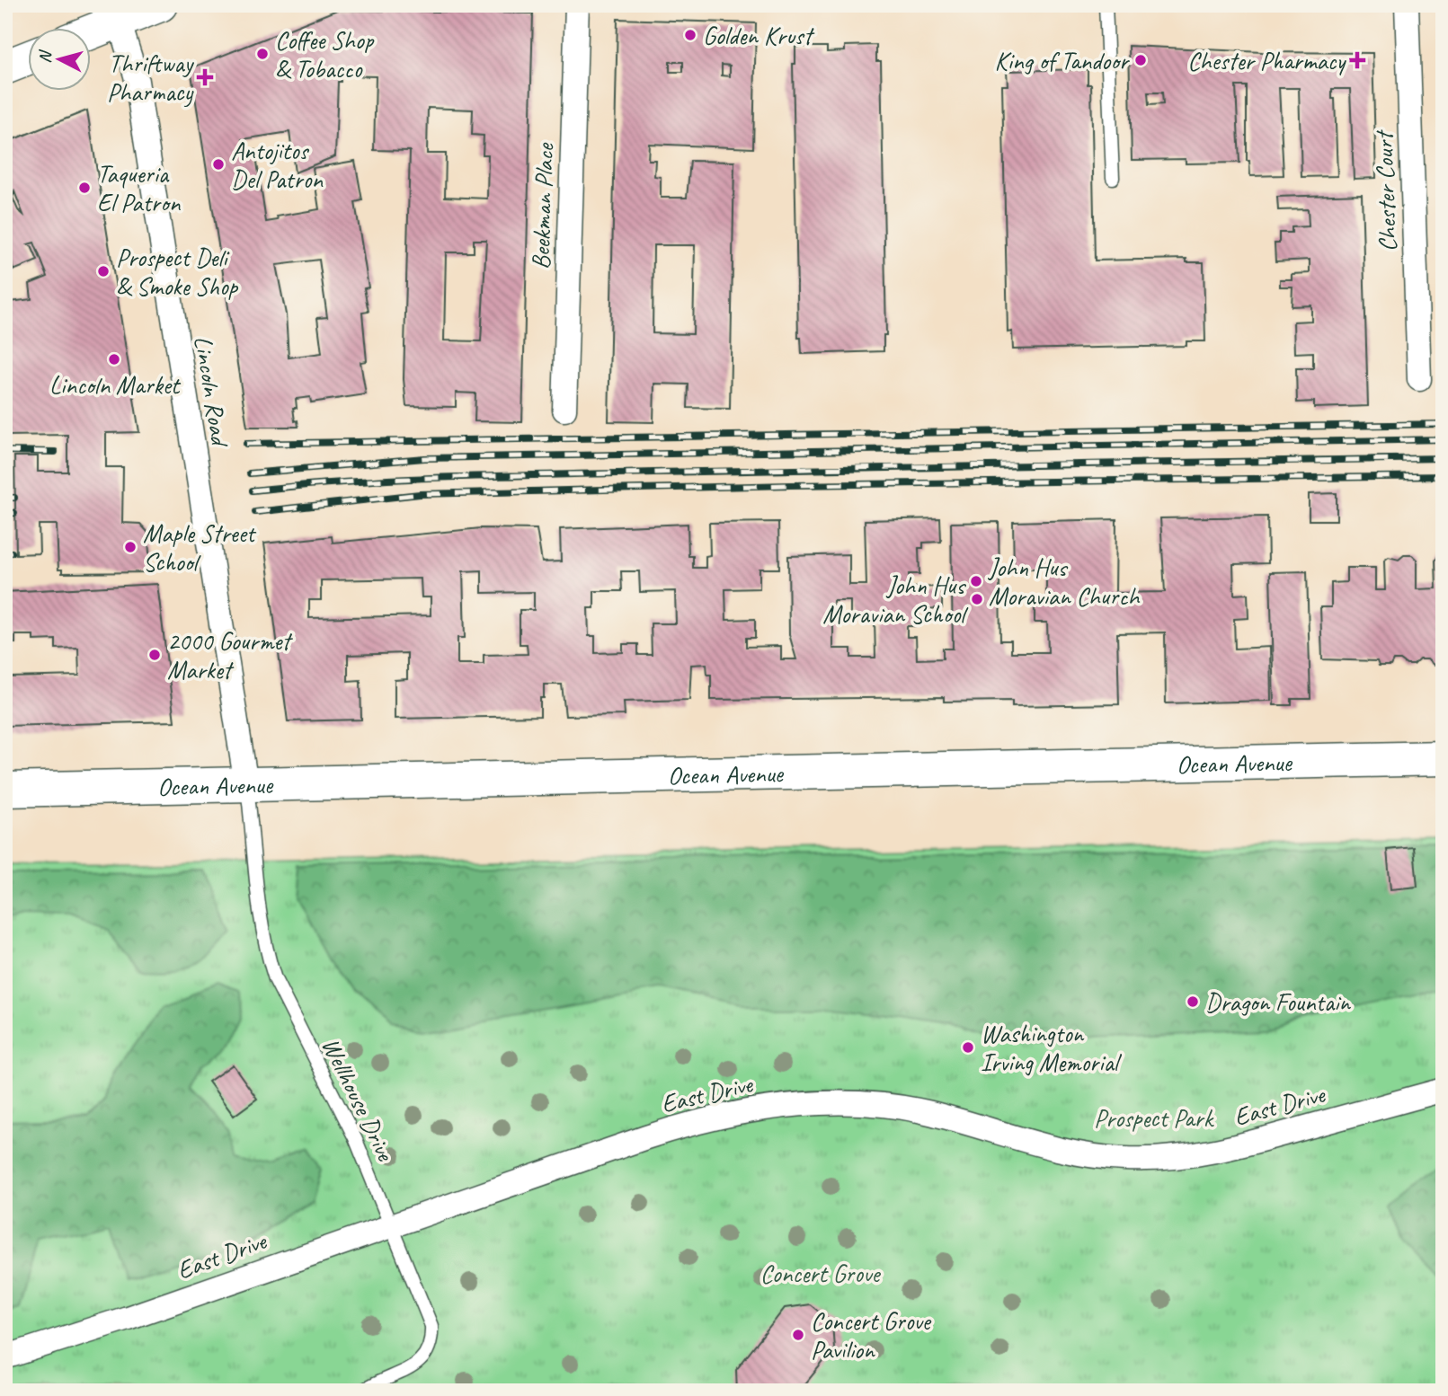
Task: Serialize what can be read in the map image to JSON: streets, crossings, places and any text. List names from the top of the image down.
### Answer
{
  "streets": {
    "main road": ["Ocean Avenue"],
    "street": [
      "Chester Court",
      "Beekman Place",
      "Lincoln Road",
      "East Drive"
    ],
    "lane": ["Wellhouse Drive"]
  },
  "crossings": [
    ["Lincoln Road", "Ocean Avenue"],
    ["Lincoln Road", "Wellhouse Drive"],
    ["Ocean Avenue", "Wellhouse Drive"],
    ["East Drive", "Wellhouse Drive"]
  ],
  "parks": ["Prospect Park", "Concert Grove"],
  "places": {
    "other": [
      "Golden Krust",
      "Coffee Shop & Tobacco",
      "King of Tandoor",
      "Antojitos Del Patron",
      "Taqueria El Patron",
      "Prospect Deli & Smoke Shop",
      "Lincoln Market",
      "Maple Street School",
      "John Hus Moravian Church",
      "John Hus Moravian School",
      "2000 Gourmet Market",
      "Dragon Fountain",
      "Washington Irving Memorial",
      "Concert Grove Pavilion"
    ],
    "health": ["Chester Pharmacy", "Thriftway Pharmacy"]
  },
  "north": "left"
}
